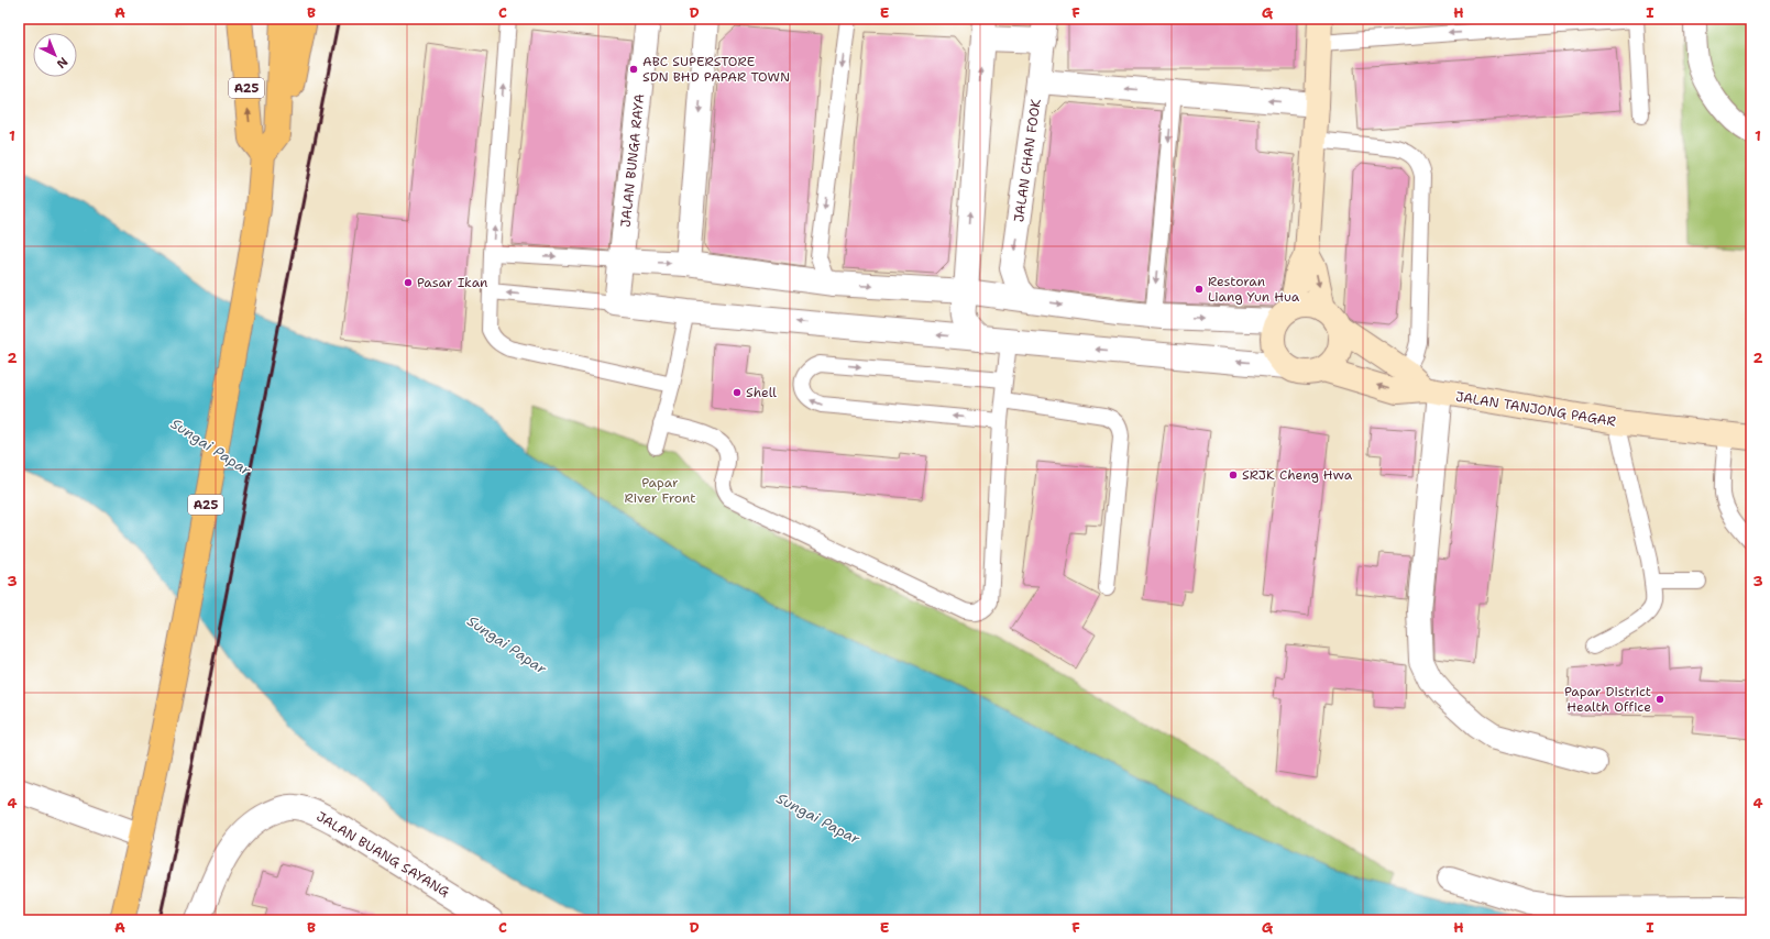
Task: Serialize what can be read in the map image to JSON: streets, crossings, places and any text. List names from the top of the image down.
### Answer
{
  "streets": {
    "main road": ["A25", "JALAN TANJONG PAGAR"],
    "street": ["JALAN BUNGA RAYA", "JALAN CHAN FOOK", "JALAN BUANG SAYANG"]
  },
  "water": ["Sungai Papar"],
  "parks": ["Papar River Front"],
  "places": [
    "ABC SUPERSTORE SDN BHD PAPAR TOWN",
    "Pasar Ikan",
    "Restoran Liang Yun Hua",
    "Shell",
    "SRJK Cheng Hwa",
    "Papar District Health Office"
  ],
  "north": "bottom right",
  "grid": {
    "columns": [
      "A",
      "B",
      "C",
      "D",
      "E",
      "F",
      "G",
      "H",
      "I"
    ],
    "rows": [
      "1",
      "2",
      "3",
      "4"
    ]
  }
}
